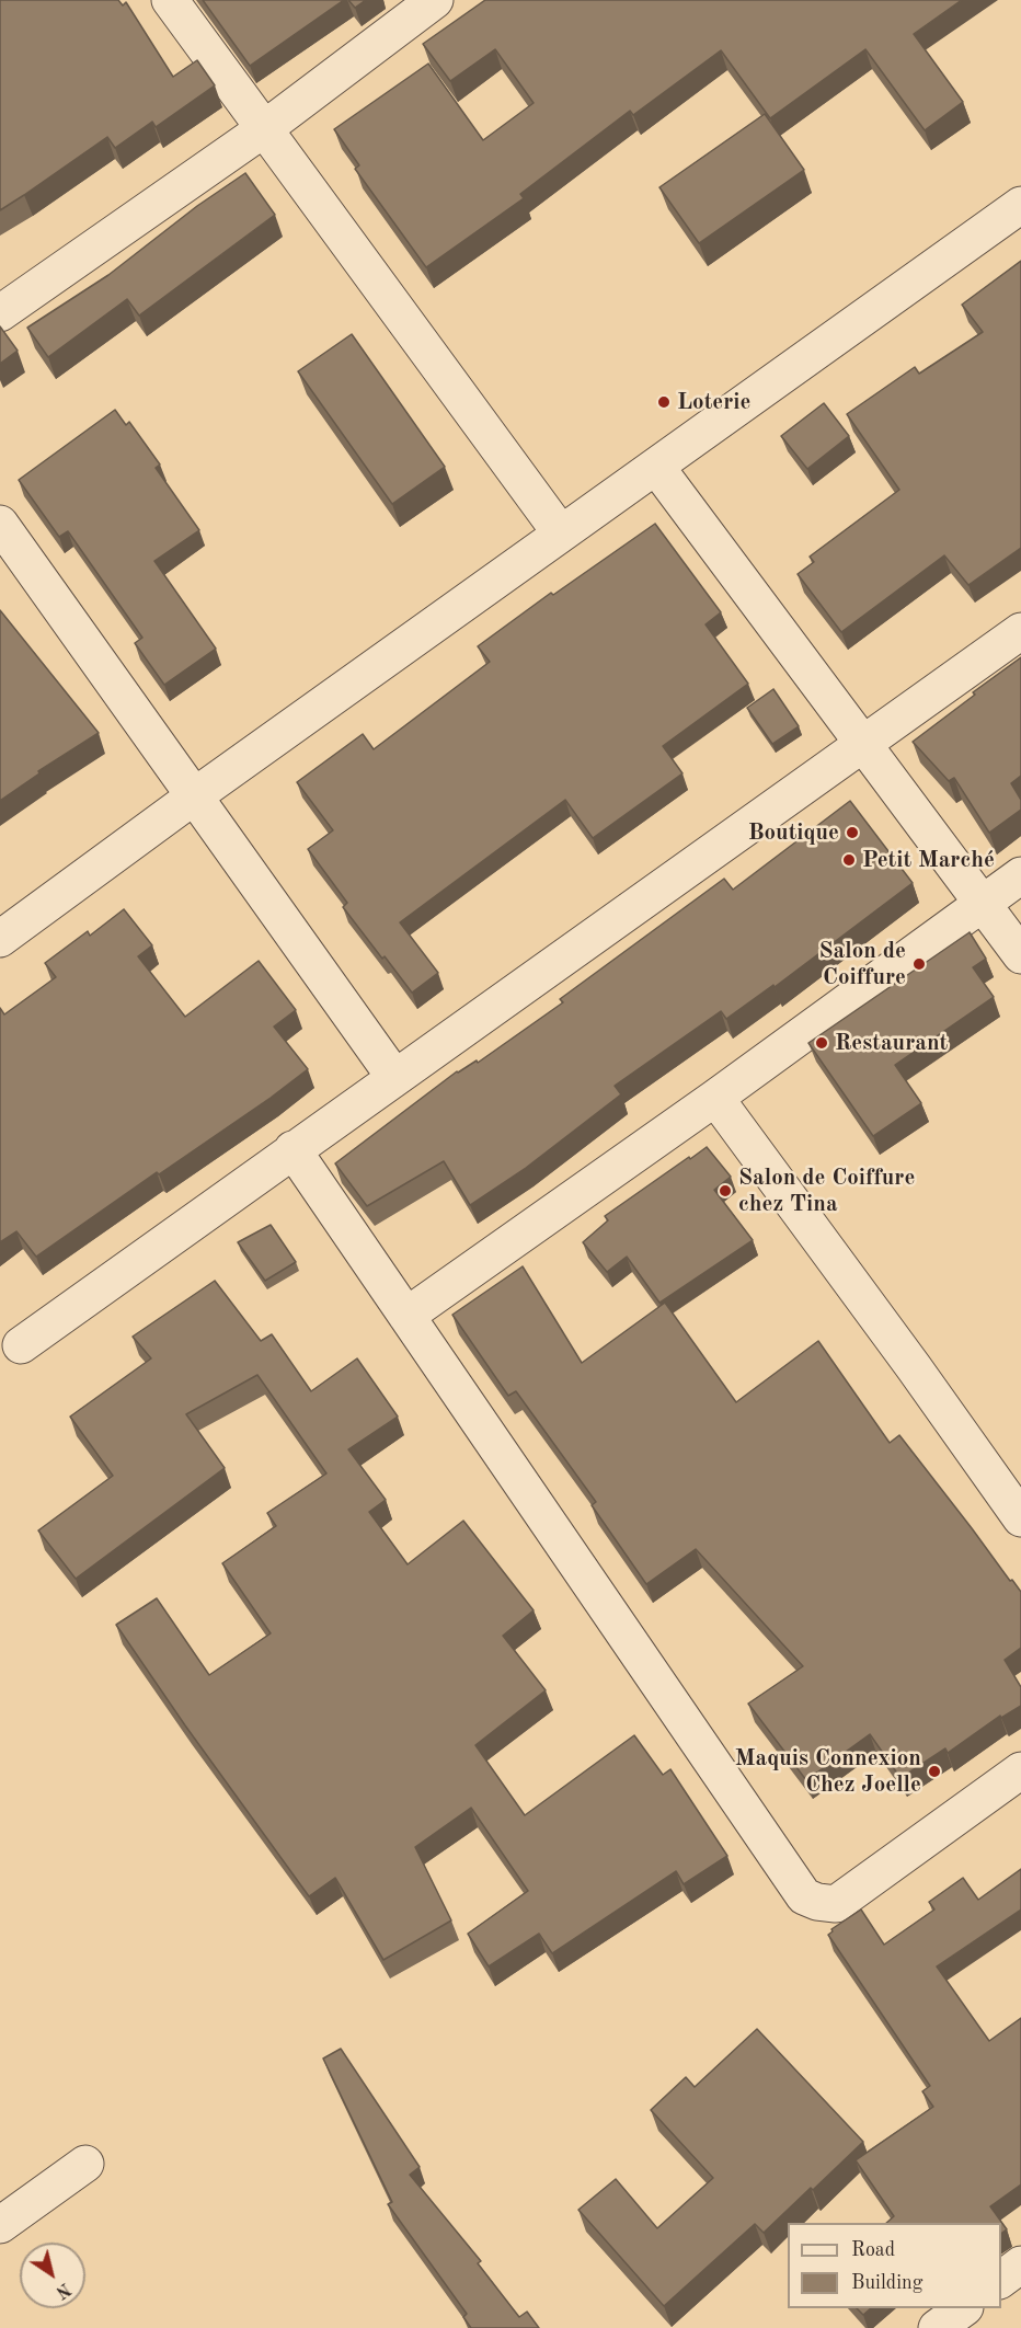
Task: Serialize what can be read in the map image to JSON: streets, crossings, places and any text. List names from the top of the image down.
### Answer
{
  "places": [
    "Loterie",
    "Boutique",
    "Petit Marché",
    "Salon de Coiffure",
    "Restaurant",
    "Salon de Coiffure chez Tina",
    "Maquis Connexion Chez Joelle"
  ],
  "legend": ["Road", "Building"],
  "north": "bottom right"
}
